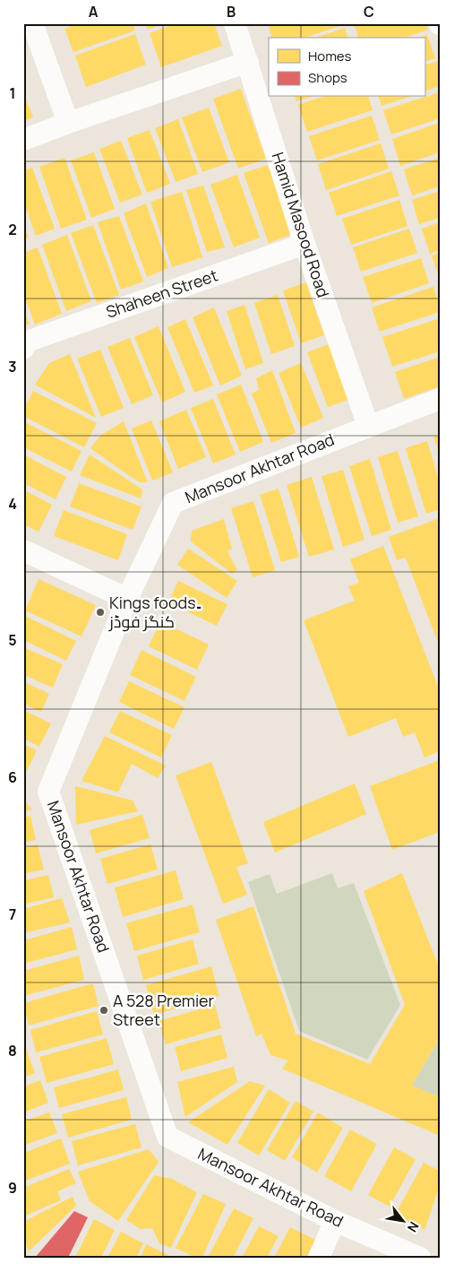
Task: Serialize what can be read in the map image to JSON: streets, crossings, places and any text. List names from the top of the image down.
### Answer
{
  "streets": {
    "street": ["Hamid Masood Road", "Shaheen Street", "Mansoor Akhtar Road"]
  },
  "crossings": [
    ["Hamid Masood Road", "Shaheen Street"],
    ["Hamid Masood Road", "Mansoor Akhtar Road"]
  ],
  "places": ["Kings foods۔ کنگز فوڈز", "A 528 Premier Street"],
  "legend": ["Homes", "Shops"],
  "north": "bottom right",
  "grid": {
    "columns": ["A", "B", "C"],
    "rows": [
      "1",
      "2",
      "3",
      "4",
      "5",
      "6",
      "7",
      "8",
      "9"
    ]
  }
}
